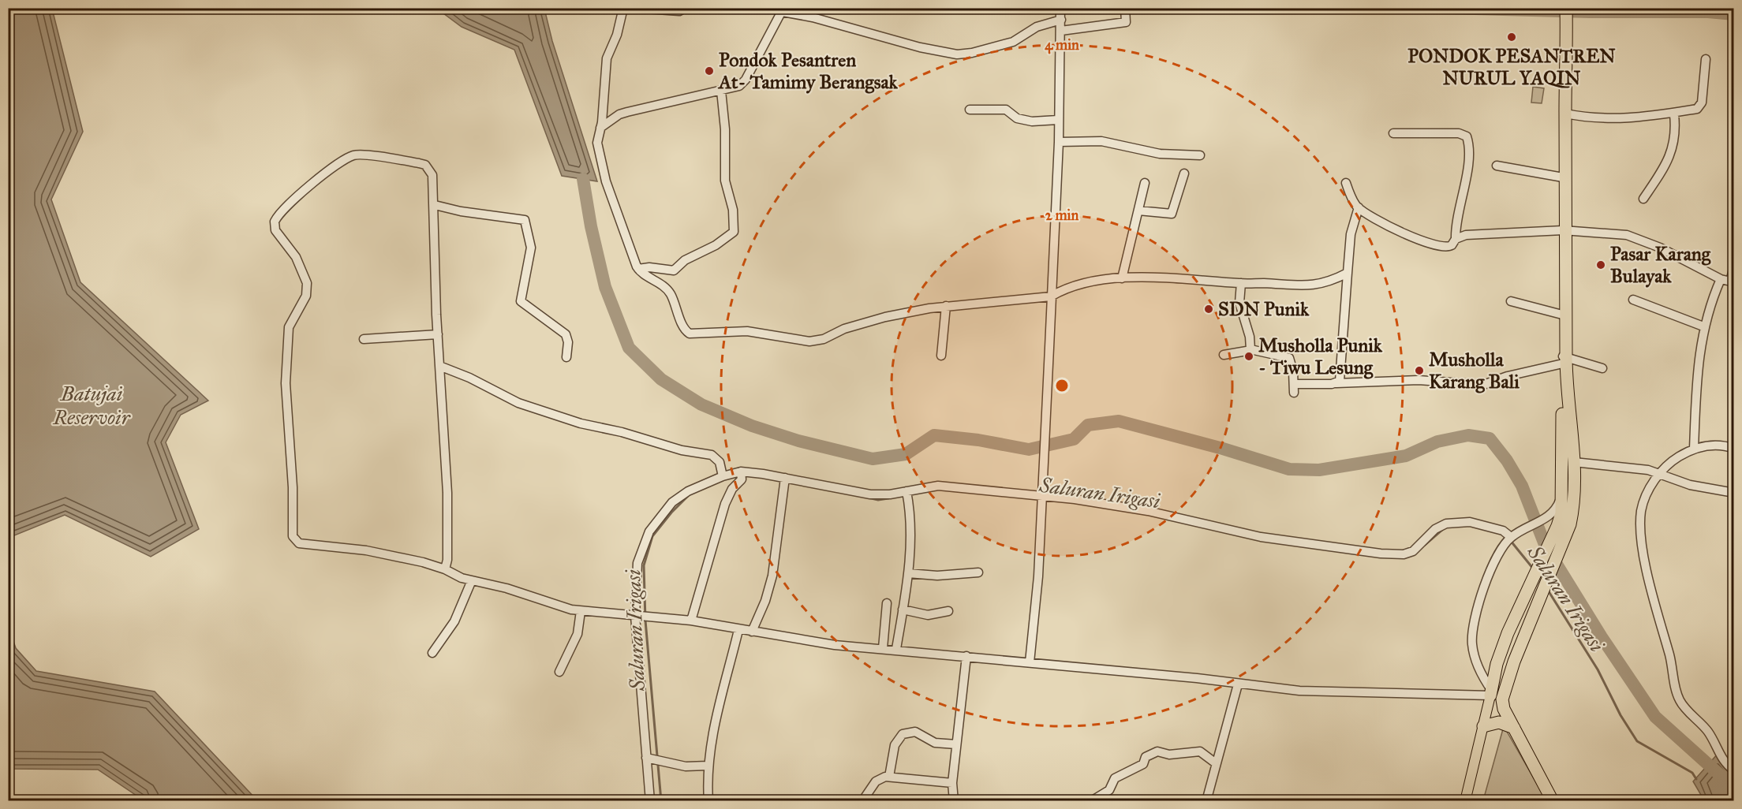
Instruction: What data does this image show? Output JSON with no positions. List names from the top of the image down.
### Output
{
  "water": ["Batujai Reservoir", "Saluran Irigasi"],
  "places": [
    "PONDOK PESANTREN NURUL YAQIN",
    "Pondok Pesantren At- Tamimy Berangsak",
    "Pasar Karang Bulayak",
    "SDN Punik",
    "Musholla Punik - Tiwu Lesung",
    "Musholla Karang Bali"
  ],
  "rings": ["4 min", "2 min"]
}
